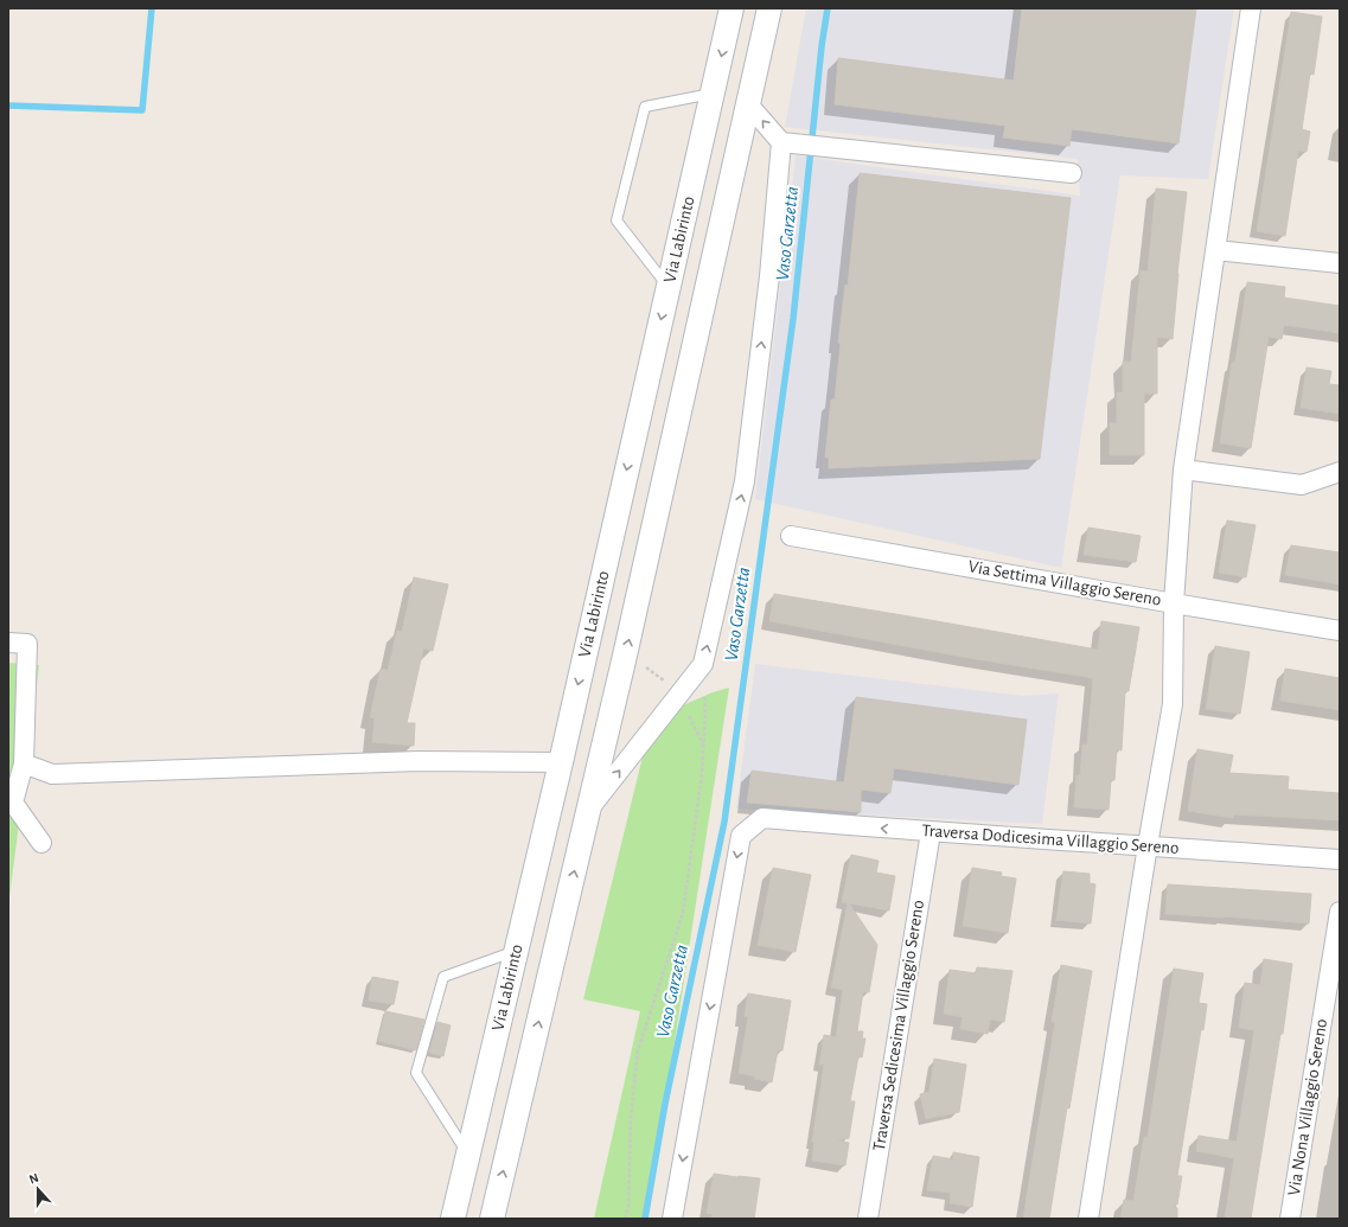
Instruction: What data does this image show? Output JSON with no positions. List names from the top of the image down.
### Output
{
  "streets": {
    "street": [
      "Via Labirinto",
      "Via Settima Villaggio Sereno",
      "Traversa Dodicesima Villaggio Sereno",
      "Traversa Sedicesima Villaggio Sereno",
      "Via Nona Villaggio Sereno"
    ]
  },
  "crossings": [
    ["Traversa Dodicesima Villaggio Sereno", "Traversa Sedicesima Villaggio Sereno"]
  ],
  "water": ["Vaso Garzetta"],
  "north": "top"
}
